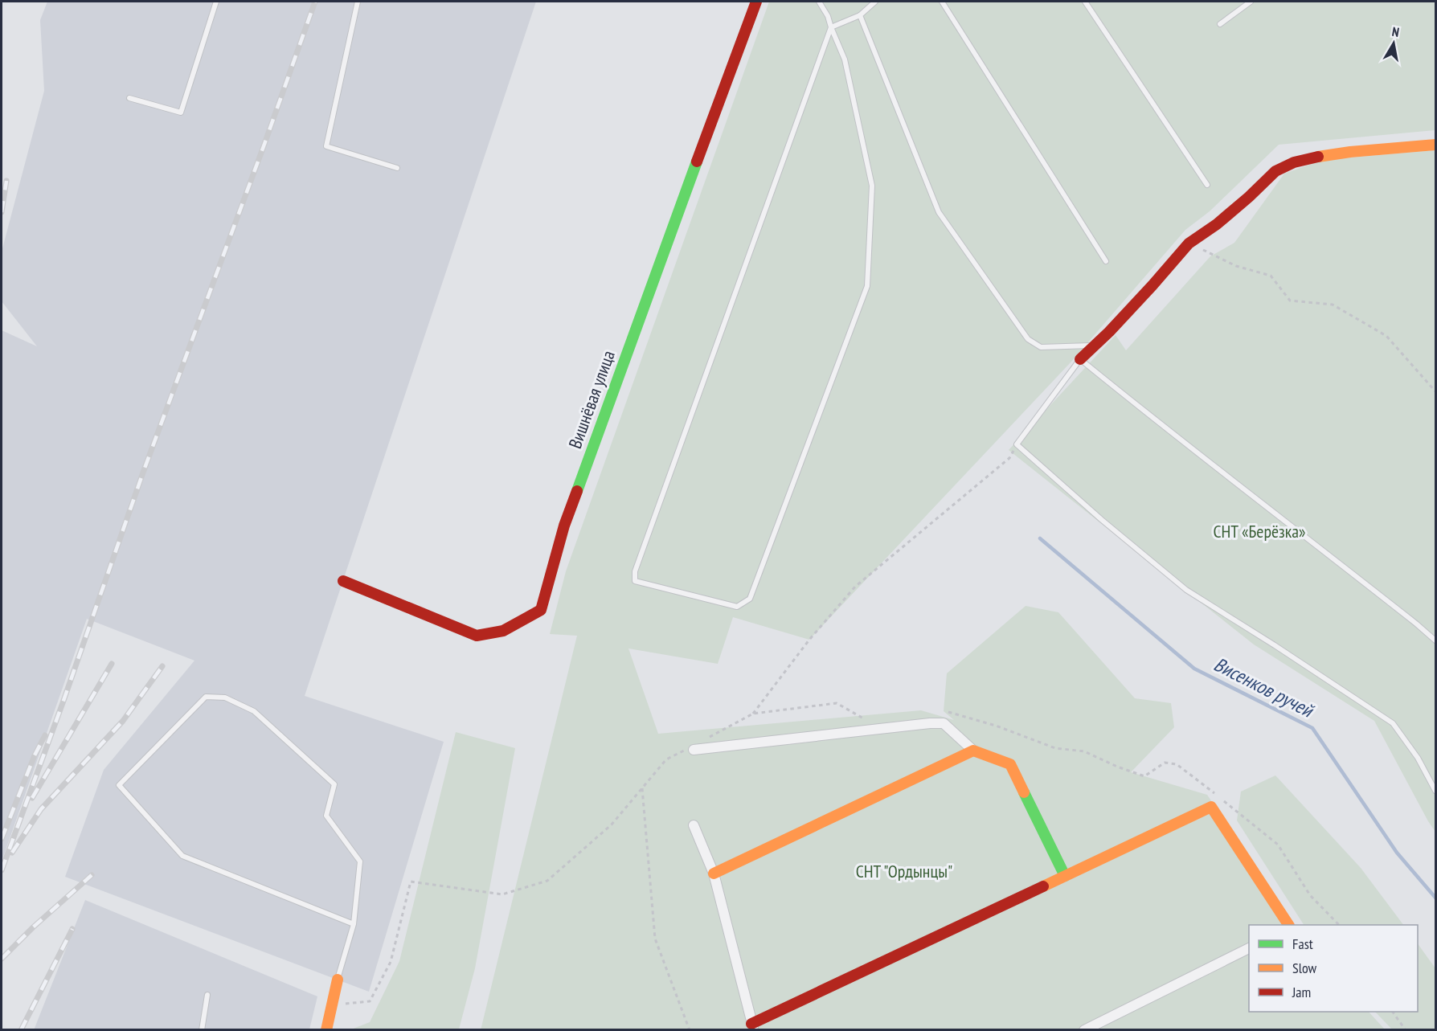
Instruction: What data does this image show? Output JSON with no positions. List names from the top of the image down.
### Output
{
  "streets": {
    "street": ["Вишнёвая улица"]
  },
  "water": ["Висенков ручей"],
  "parks": ["СНТ «Берёзка»", "СНТ \"Ордынцы\""],
  "legend": ["Fast", "Slow", "Jam"],
  "north": "top"
}
